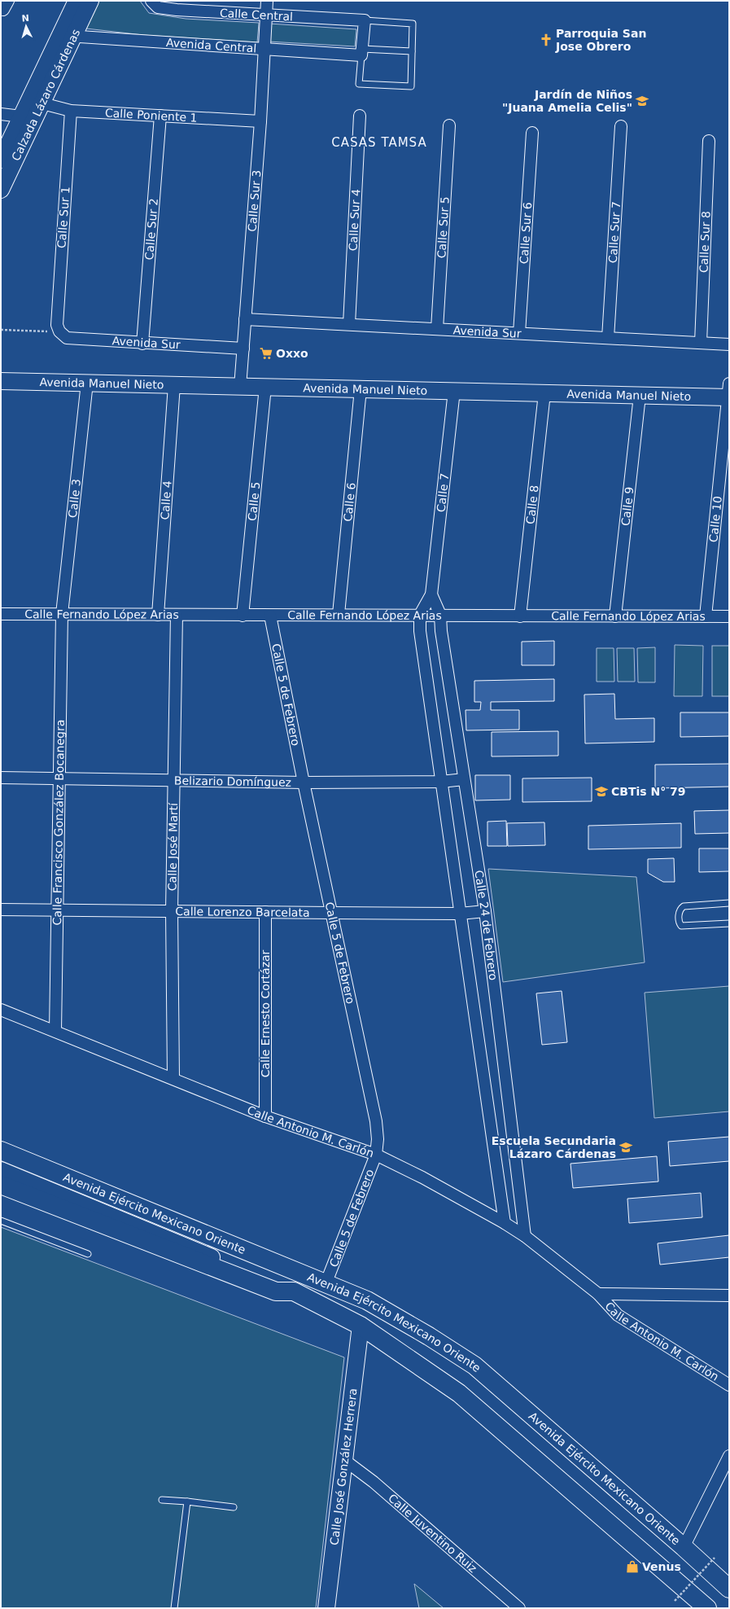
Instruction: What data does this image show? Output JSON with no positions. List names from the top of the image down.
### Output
{
  "streets": {
    "main road": ["Avenida Ejército Mexicano Oriente"],
    "street": [
      "Calle Central",
      "Avenida Central",
      "Calzada Lázaro Cárdenas",
      "Calle Poniente 1",
      "Calle Sur 3",
      "Calle Sur 1",
      "Calle Sur 4",
      "Calle Sur 5",
      "Calle Sur 2",
      "Calle Sur 7",
      "Calle Sur 6",
      "Calle Sur 8",
      "Avenida Sur",
      "Avenida Manuel Nieto",
      "Calle 7",
      "Calle 3",
      "Calle 4",
      "Calle 5",
      "Calle 6",
      "Calle 8",
      "Calle 9",
      "Calle 10",
      "Calle Fernando López Arias",
      "Calle 5 de Febrero",
      "Belizario Domínguez",
      "Calle Francisco González Bocanegra",
      "Calle José Martí",
      "Calle Lorenzo Barcelata",
      "Calle 24 de Febrero",
      "Calle Ernesto Cortázar",
      "Calle Antonio M. Carlón",
      "Calle José González Herrera",
      "Calle Juventino Ruiz"
    ]
  },
  "crossings": [
    ["Calle Central", "Calle Sur 3"],
    ["Avenida Central", "Calzada Lázaro Cárdenas"],
    ["Avenida Central", "Calle Sur 3"],
    ["Calzada Lázaro Cárdenas", "Calle Poniente 1"],
    ["Calle Poniente 1", "Calle Sur 3"],
    ["Calle Poniente 1", "Calle Sur 1"],
    ["Calle Poniente 1", "Calle Sur 2"],
    ["Calle Sur 3", "Avenida Sur"],
    ["Calle Sur 3", "Avenida Manuel Nieto"],
    ["Calle Sur 1", "Avenida Sur"],
    ["Calle Sur 4", "Avenida Sur"],
    ["Calle Sur 5", "Avenida Sur"],
    ["Calle Sur 2", "Avenida Sur"],
    ["Calle Sur 7", "Avenida Sur"],
    ["Calle Sur 6", "Avenida Sur"],
    ["Calle Sur 8", "Avenida Sur"],
    ["Avenida Manuel Nieto", "Calle 7"],
    ["Avenida Manuel Nieto", "Calle 3"],
    ["Avenida Manuel Nieto", "Calle 4"],
    ["Avenida Manuel Nieto", "Calle 5"],
    ["Avenida Manuel Nieto", "Calle 6"],
    ["Avenida Manuel Nieto", "Calle 8"],
    ["Avenida Manuel Nieto", "Calle 9"],
    ["Avenida Manuel Nieto", "Calle 10"],
    ["Calle 7", "Calle Fernando López Arias"],
    ["Calle 3", "Calle Fernando López Arias"],
    ["Calle 3", "Calle Francisco González Bocanegra"],
    ["Calle 4", "Calle Fernando López Arias"],
    ["Calle 5", "Calle Fernando López Arias"],
    ["Calle 6", "Calle Fernando López Arias"],
    ["Calle 8", "Calle Fernando López Arias"],
    ["Calle 9", "Calle Fernando López Arias"],
    ["Calle 10", "Calle Fernando López Arias"],
    ["Calle Fernando López Arias", "Calle 5 de Febrero"],
    ["Calle Fernando López Arias", "Calle Francisco González Bocanegra"],
    ["Calle Fernando López Arias", "Calle José Martí"],
    ["Calle Fernando López Arias", "Calle 24 de Febrero"],
    ["Calle 5 de Febrero", "Belizario Domínguez"],
    ["Calle 5 de Febrero", "Calle Lorenzo Barcelata"],
    ["Calle 5 de Febrero", "Calle Antonio M. Carlón"],
    ["Calle 5 de Febrero", "Avenida Ejército Mexicano Oriente"],
    ["Belizario Domínguez", "Calle Francisco González Bocanegra"],
    ["Belizario Domínguez", "Calle José Martí"],
    ["Belizario Domínguez", "Calle 24 de Febrero"],
    ["Calle Francisco González Bocanegra", "Calle Lorenzo Barcelata"],
    ["Calle Francisco González Bocanegra", "Calle Antonio M. Carlón"],
    ["Calle José Martí", "Calle Lorenzo Barcelata"],
    ["Calle José Martí", "Calle Antonio M. Carlón"],
    ["Calle Lorenzo Barcelata", "Calle 24 de Febrero"],
    ["Calle Lorenzo Barcelata", "Calle Ernesto Cortázar"],
    ["Calle 24 de Febrero", "Calle Antonio M. Carlón"],
    ["Calle Ernesto Cortázar", "Calle Antonio M. Carlón"],
    ["Avenida Ejército Mexicano Oriente", "Calle José González Herrera"],
    ["Calle José González Herrera", "Calle Juventino Ruiz"]
  ],
  "districts": ["CASAS TAMSA"],
  "places": {
    "church": ["Parroquia San Jose Obrero"],
    "school or university": ["Jardín de Niños \"Juana Amelia Celis\"", "CBTis N° 79", "Escuela Secundaria Lázaro Cárdenas"],
    "supermarket": ["Oxxo"],
    "shop": ["Venus"]
  },
  "north": "top"
}
